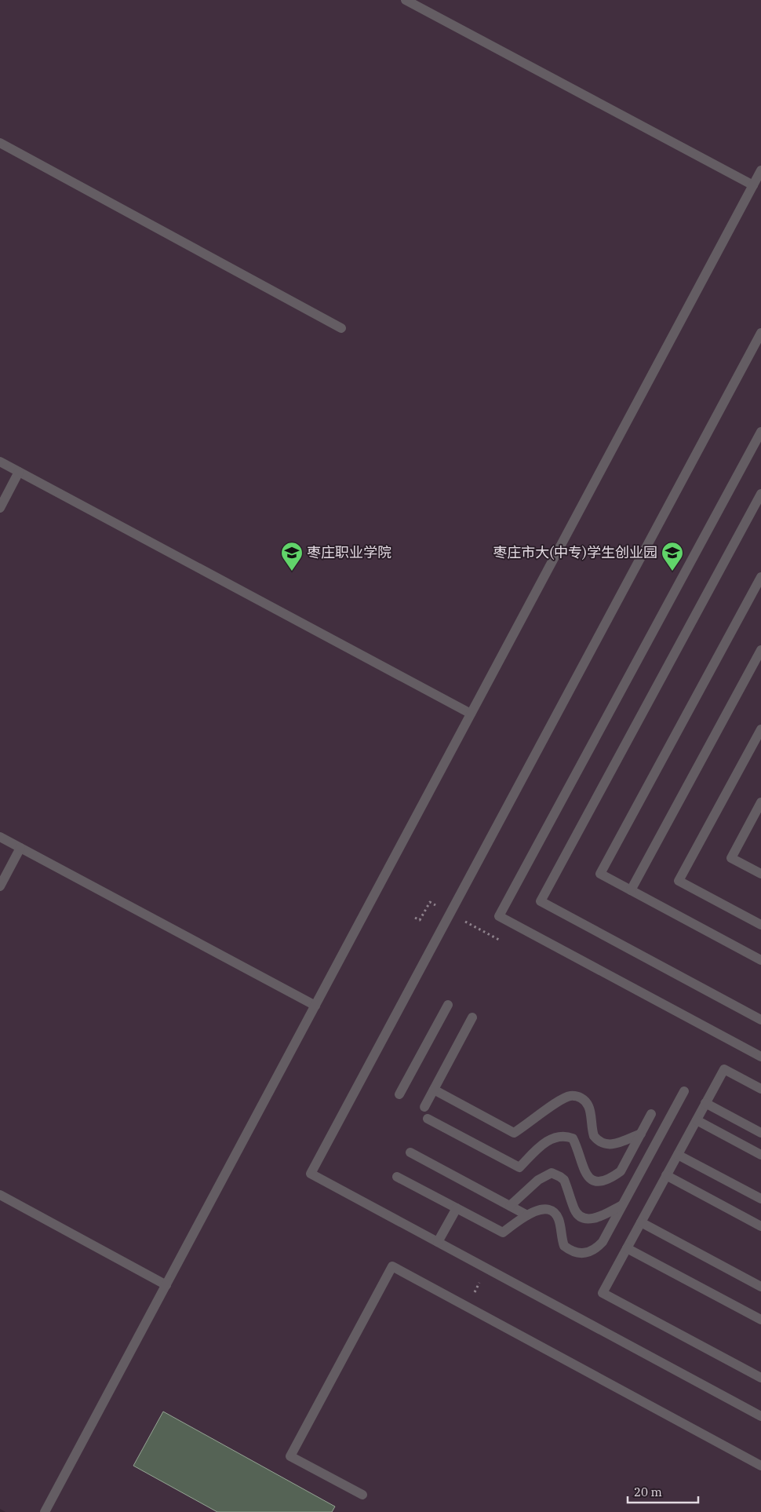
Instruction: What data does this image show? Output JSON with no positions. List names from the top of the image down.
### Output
{
  "places": {
    "school or university": ["枣庄职业学院", "枣庄市大(中专)学生创业园"]
  },
  "scale_bar": "20 m"
}
